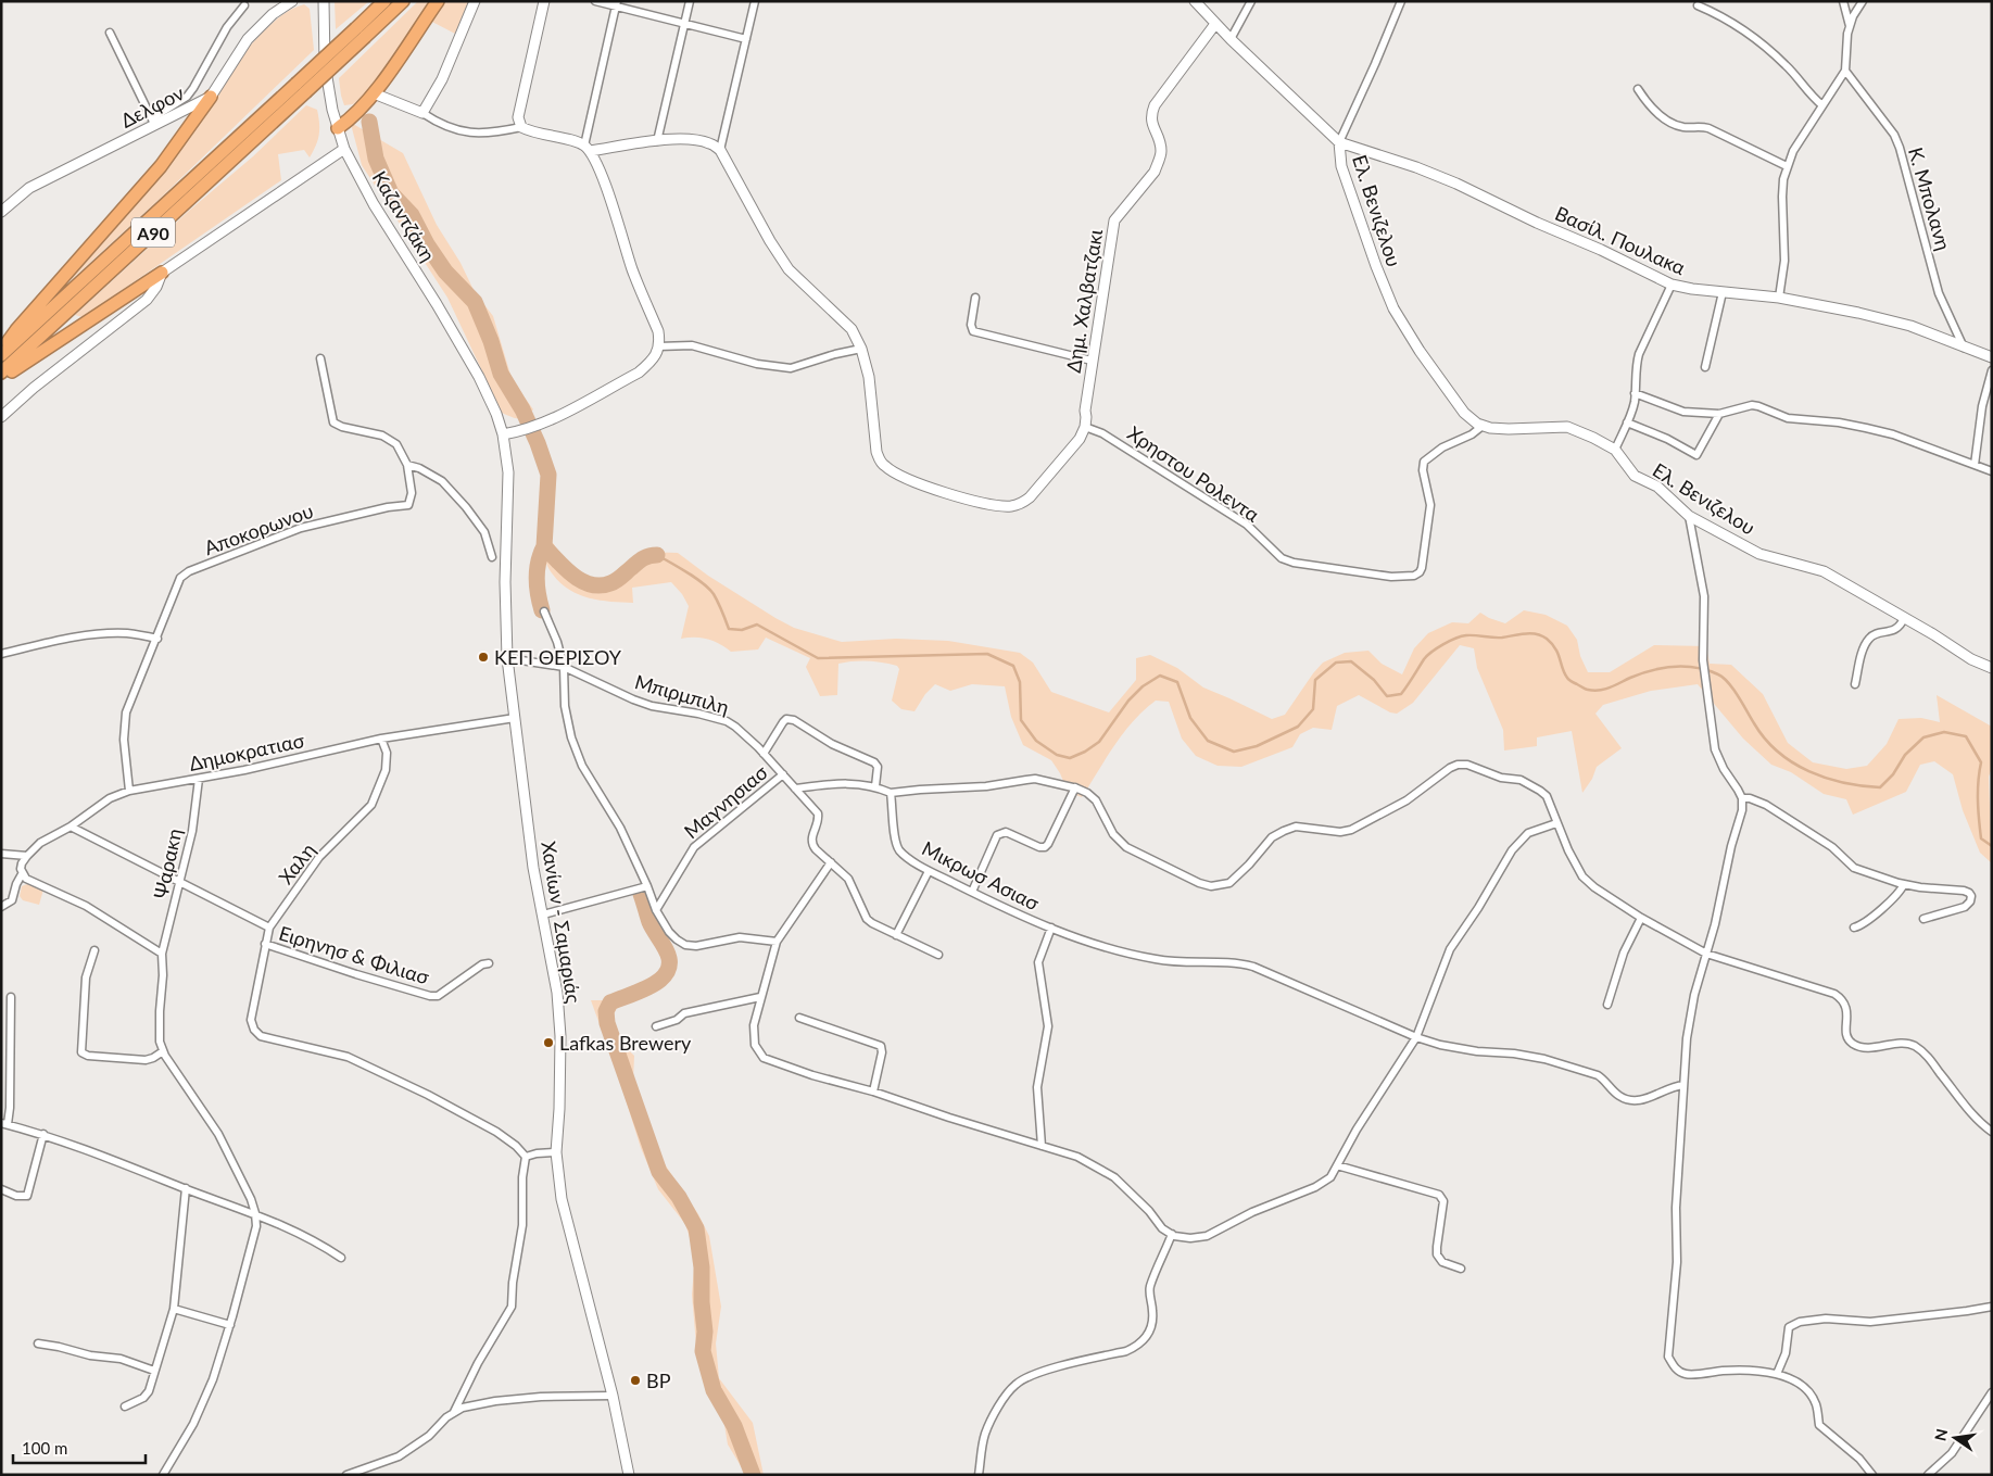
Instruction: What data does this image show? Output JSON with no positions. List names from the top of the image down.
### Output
{
  "streets": {
    "highway": ["Α90"],
    "main road": [
      "Δελφον",
      "Ελ. Βενιζελου",
      "Καζαντζάκη",
      "Βασίλ. Πουλακα",
      "Δημ. Χαλβατζακι",
      "Χανίων - Σαμαριάς"
    ],
    "street": [
      "Κ. Μπολανη",
      "Χρηστου Ρολεντα",
      "Αποκορωνου",
      "Μπιρμπιλη",
      "Δημοκρατιασ",
      "Μαγνησιασ",
      "Ψαρακη",
      "Χαλη",
      "Μικρωσ Ασιασ",
      "Ειρηνησ & Φιλιασ"
    ]
  },
  "crossings": [
    ["Κ. Μπολανη", "Βασίλ. Πουλακα"],
    ["Ελ. Βενιζελου", "Βασίλ. Πουλακα"],
    ["Ελ. Βενιζελου", "Χρηστου Ρολεντα"],
    ["Καζαντζάκη", "Χανίων - Σαμαριάς"],
    ["Δημ. Χαλβατζακι", "Χρηστου Ρολεντα"],
    ["Αποκορωνου", "Δημοκρατιασ"],
    ["Μπιρμπιλη", "Μαγνησιασ"],
    ["Μπιρμπιλη", "Χανίων - Σαμαριάς"],
    ["Δημοκρατιασ", "Ψαρακη"],
    ["Δημοκρατιασ", "Χαλη"],
    ["Δημοκρατιασ", "Χανίων - Σαμαριάς"],
    ["Δημοκρατιασ", "Ειρηνησ & Φιλιασ"],
    ["Ψαρακη", "Ειρηνησ & Φιλιασ"],
    ["Χαλη", "Ειρηνησ & Φιλιασ"]
  ],
  "places": ["ΚΕΠ ΘΕΡΙΣΟΥ", "Lafkas Brewery", "BP"],
  "scale_bar": "100 m",
  "north": "left"
}
